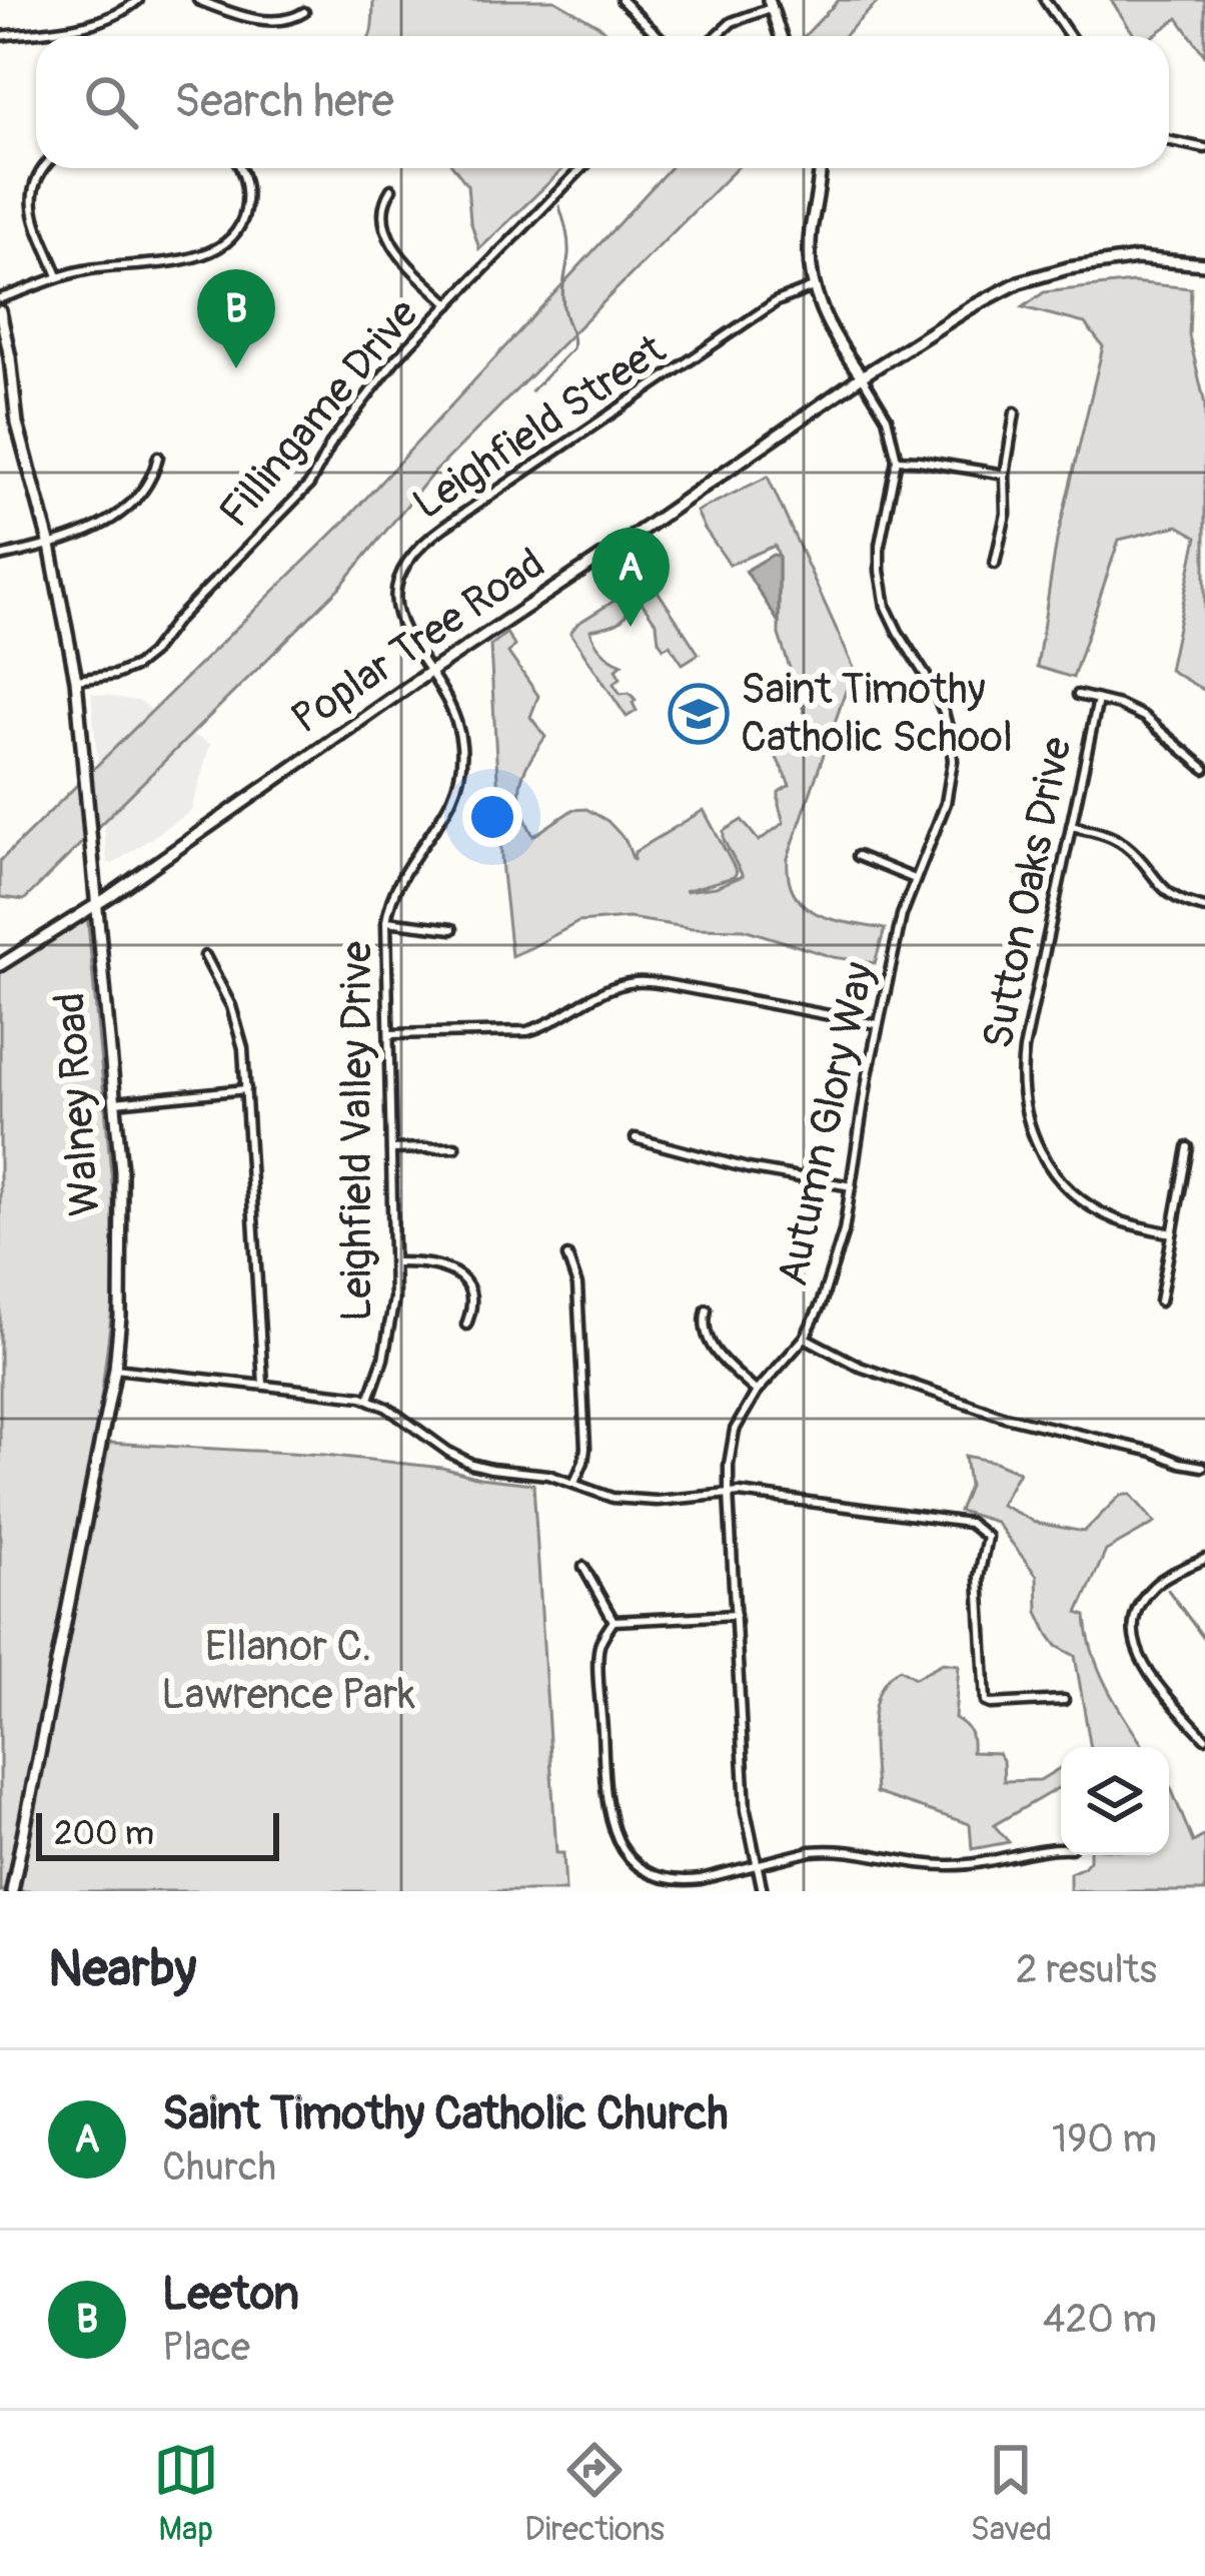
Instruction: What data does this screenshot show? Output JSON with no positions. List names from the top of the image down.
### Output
{
  "streets": {
    "main road": ["Poplar Tree Road", "Walney Road"],
    "street": [
      "Fillingame Drive",
      "Leighfield Street",
      "Sutton Oaks Drive",
      "Autumn Glory Way",
      "Leighfield Valley Drive"
    ]
  },
  "crossings": [
    ["Fillingame Drive", "Walney Road"],
    ["Leighfield Street", "Poplar Tree Road"],
    ["Leighfield Street", "Leighfield Valley Drive"],
    ["Poplar Tree Road", "Walney Road"],
    ["Poplar Tree Road", "Autumn Glory Way"],
    ["Poplar Tree Road", "Leighfield Valley Drive"]
  ],
  "parks": ["Ellanor C. Lawrence Park"],
  "places": {
    "school or university": ["Saint Timothy Catholic School"]
  },
  "scale_bar": "200 m",
  "page": {
    "search": "Search here",
    "pins": ["B", "A"],
    "scale": "200 m",
    "heading": ["Nearby", "2 results"],
    "list": [
      {
        "mark": "A",
        "name": "Saint Timothy Catholic Church",
        "note": "Church",
        "value": "190 m"
      },
      {
        "mark": "B",
        "name": "Leeton",
        "note": "Place",
        "value": "420 m"
      }
    ],
    "nav": ["Map", "Directions", "Saved"]
  }
}
